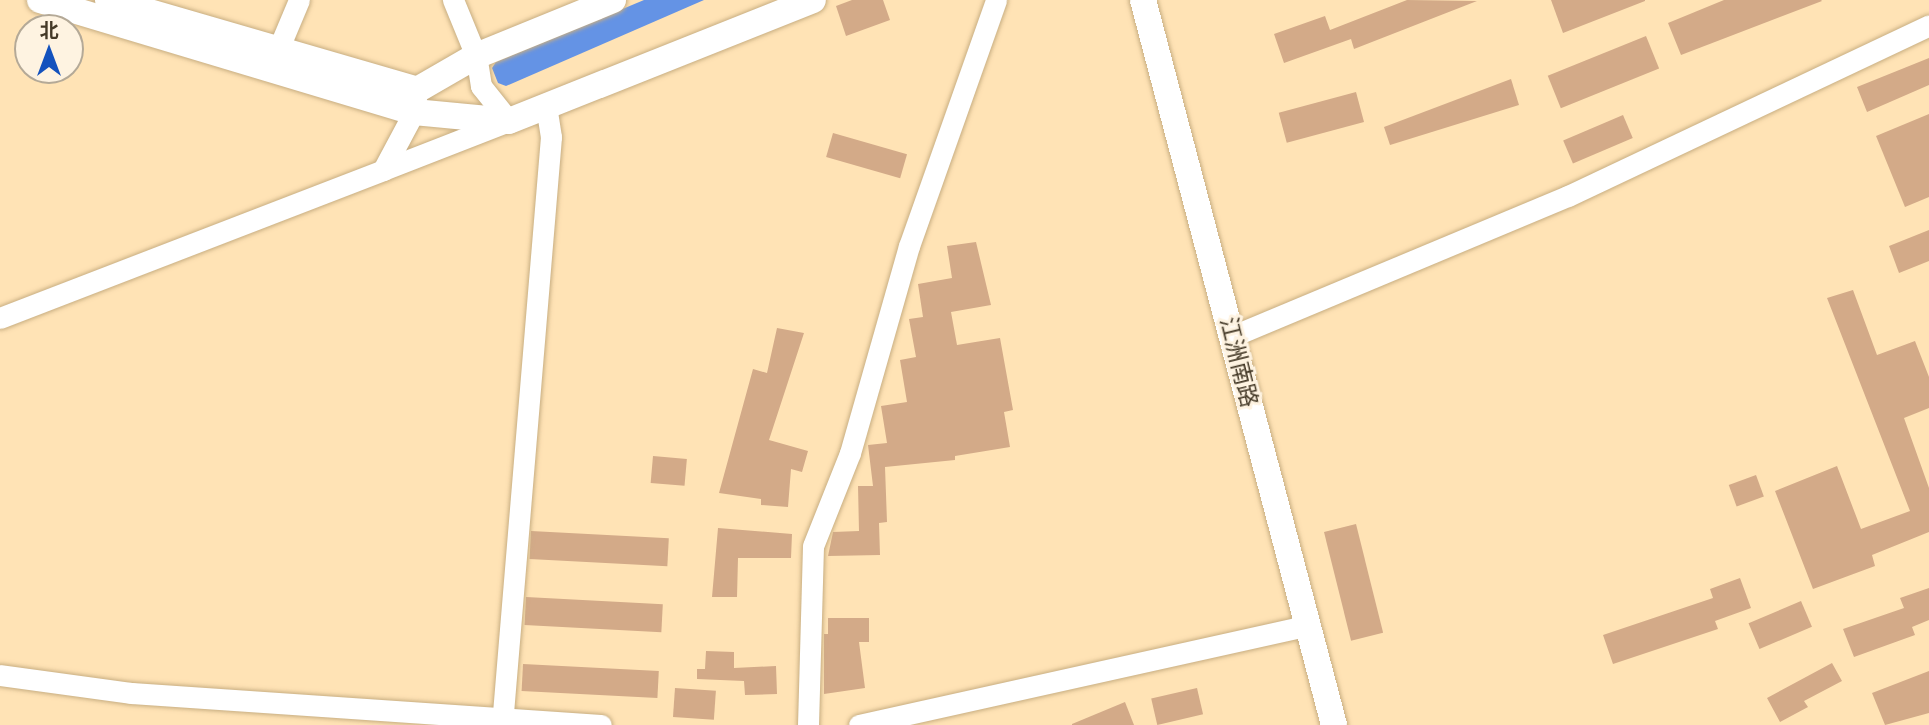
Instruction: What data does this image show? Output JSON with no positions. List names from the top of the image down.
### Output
{
  "streets": {
    "main road": ["江洲南路"]
  },
  "north": "top"
}
